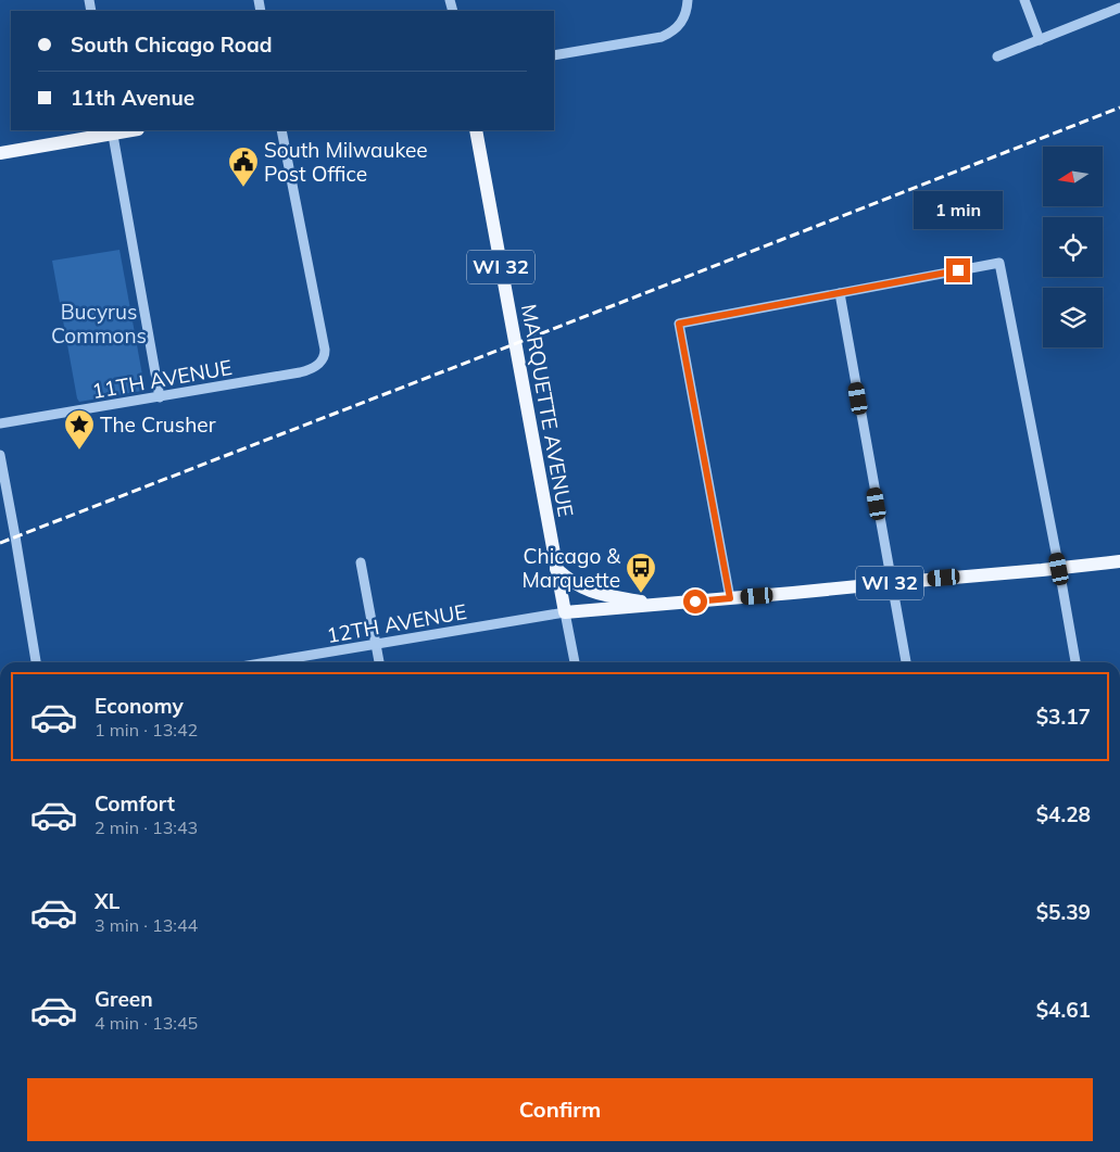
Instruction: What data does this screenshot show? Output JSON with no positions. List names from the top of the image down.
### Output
{
  "streets": {
    "main road": ["WI 32", "MARQUETTE AVENUE"],
    "street": ["11TH AVENUE", "12TH AVENUE"]
  },
  "crossings": [
    ["WI 32", "MARQUETTE AVENUE"],
    ["WI 32", "12TH AVENUE"],
    ["MARQUETTE AVENUE", "12TH AVENUE"]
  ],
  "parks": ["Bucyrus Commons"],
  "places": {
    "public building": ["South Milwaukee Post Office"],
    "place": ["The Crusher"],
    "bus stop": ["Chicago & Marquette"]
  },
  "north": "left",
  "page": {
    "banner": ["South Chicago Road", "11th Avenue"],
    "bubble": "1 min",
    "list": [
      {
        "name": "Economy",
        "note": "1 min · 13:42",
        "value": "$3.17"
      },
      {
        "name": "Comfort",
        "note": "2 min · 13:43",
        "value": "$4.28"
      },
      {
        "name": "XL",
        "note": "3 min · 13:44",
        "value": "$5.39"
      },
      {
        "name": "Green",
        "note": "4 min · 13:45",
        "value": "$4.61"
      }
    ],
    "buttons": "Confirm"
  }
}
